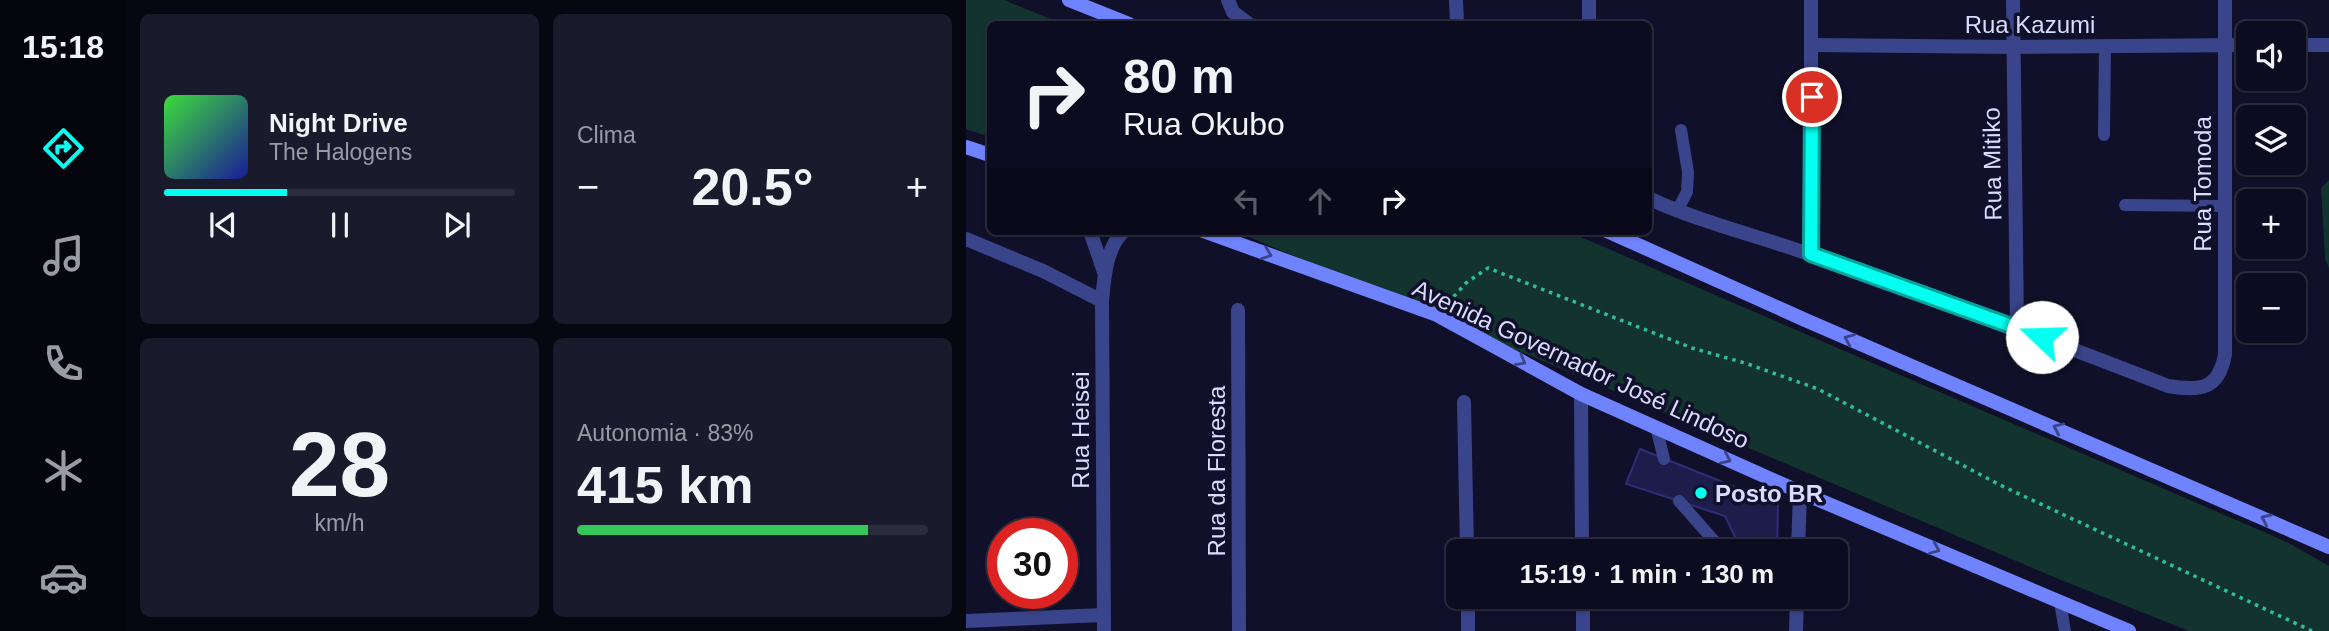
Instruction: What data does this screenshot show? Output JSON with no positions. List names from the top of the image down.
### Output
{
  "streets": {
    "main road": ["Avenida Governador José Lindoso"],
    "street": [
      "Rua Kazumi",
      "Rua Mitiko",
      "Rua Tomoda",
      "Rua Heisei",
      "Rua da Floresta"
    ]
  },
  "crossings": [
    ["Rua Kazumi", "Rua Mitiko"],
    ["Rua Kazumi", "Rua Tomoda"],
    ["Rua Mitiko", "Rua Tomoda"]
  ],
  "one_way": ["Avenida Governador José Lindoso"],
  "places": ["Posto BR"],
  "page": {
    "tabs": "15:18",
    "tile": [
      "Clima",
      ["28", "km/h"],
      ["Autonomia · 83%", "415 km"]
    ],
    "map_buttons": ["+", "−"],
    "turn": ["80 m", "Rua Okubo"],
    "song": ["Night Drive", "The Halogens"],
    "heat": ["−", "20.5°", "+"],
    "limit": "30",
    "trip": "15:19 · 1 min · 130 m"
  }
}
